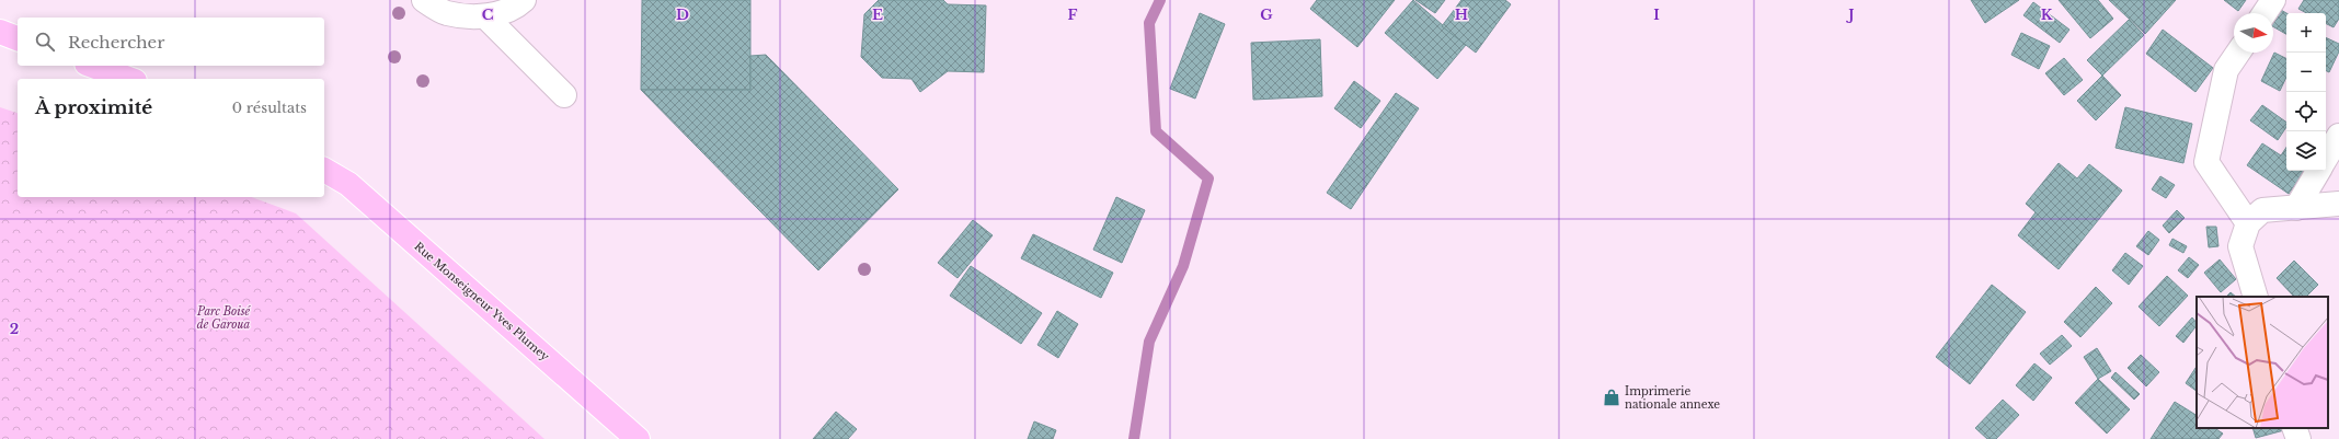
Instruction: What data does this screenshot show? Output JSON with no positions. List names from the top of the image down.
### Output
{
  "streets": {
    "main road": ["Rue Monseigneur Yves Plumey"]
  },
  "parks": ["Parc Boisé de Garoua"],
  "places": {
    "shop": ["Imprimerie nationale annexe"]
  },
  "north": "right",
  "page": {
    "map_buttons": ["+", "−"],
    "search": "Rechercher",
    "heading": ["À proximité", "0 résultats"]
  },
  "grid": {
    "columns": [
      "C",
      "D",
      "E",
      "F",
      "G",
      "H",
      "I",
      "J",
      "K"
    ],
    "rows": ["2"]
  }
}
